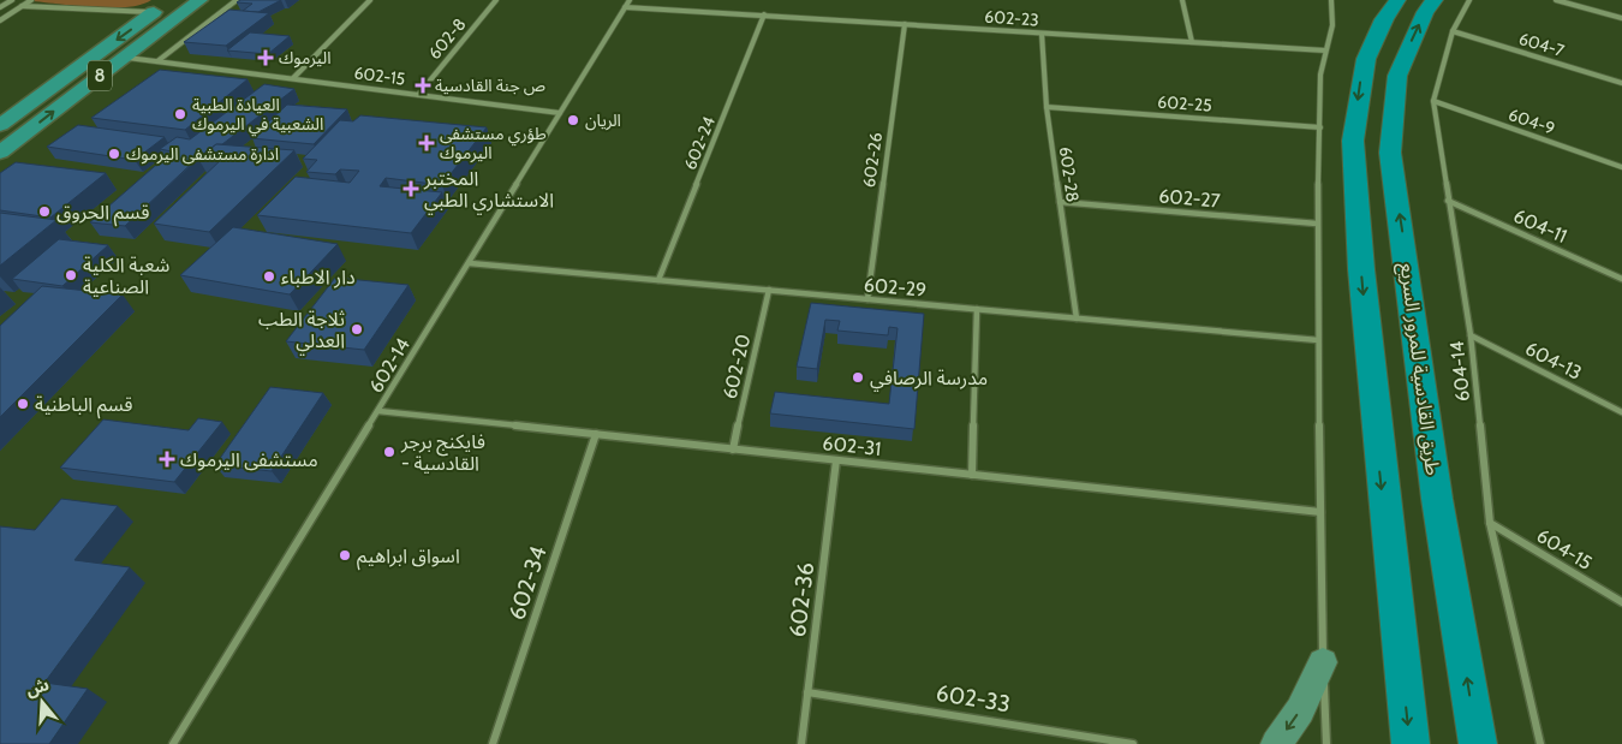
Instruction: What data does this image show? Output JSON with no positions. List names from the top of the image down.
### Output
{
  "streets": {
    "highway": ["طريق القادسية للمرور السريع"],
    "main road": ["8"],
    "street": [
      "602-23",
      "602-8",
      "604-7",
      "602-15",
      "602-25",
      "604-9",
      "602-24",
      "602-26",
      "602-28",
      "602-27",
      "604-11",
      "602-29",
      "604-13",
      "602-14",
      "602-20",
      "604-14",
      "602-31",
      "604-15",
      "602-34",
      "602-36",
      "602-33"
    ]
  },
  "crossings": [
    ["602-23", "602-24"],
    ["602-23", "602-26"],
    ["602-23", "602-28"],
    ["602-23", "602-14"],
    ["602-8", "602-15"],
    ["604-7", "604-14"],
    ["8", "602-15"],
    ["602-15", "602-14"],
    ["602-25", "602-28"],
    ["604-9", "604-14"],
    ["602-24", "602-29"],
    ["602-26", "602-29"],
    ["602-28", "602-27"],
    ["602-28", "602-29"],
    ["604-11", "604-14"],
    ["602-29", "602-14"],
    ["602-29", "602-20"],
    ["604-13", "604-14"],
    ["602-14", "602-31"],
    ["602-20", "602-31"],
    ["604-14", "604-15"],
    ["602-31", "602-34"],
    ["602-31", "602-36"],
    ["602-36", "602-33"]
  ],
  "places": {
    "health": [
      "اليرموك",
      "ص جنة القادسية",
      "طؤري مستشفى اليرموك",
      "المختبر الاستشاري الطبي",
      "مستشفى اليرموك"
    ],
    "other": [
      "العيادة الطبية الشعبية في اليرموك",
      "الريان",
      "ادارة مستشفى اليرموك",
      "قسم الحروق",
      "شعبة الكلية الصناعية",
      "دار الاطباء",
      "ثلاجة الطب العدلي",
      "مدرسة الرصافي",
      "قسم الباطنية",
      "فايكنج برجر - القادسية",
      "اسواق ابراهيم"
    ]
  },
  "north": "top"
}
